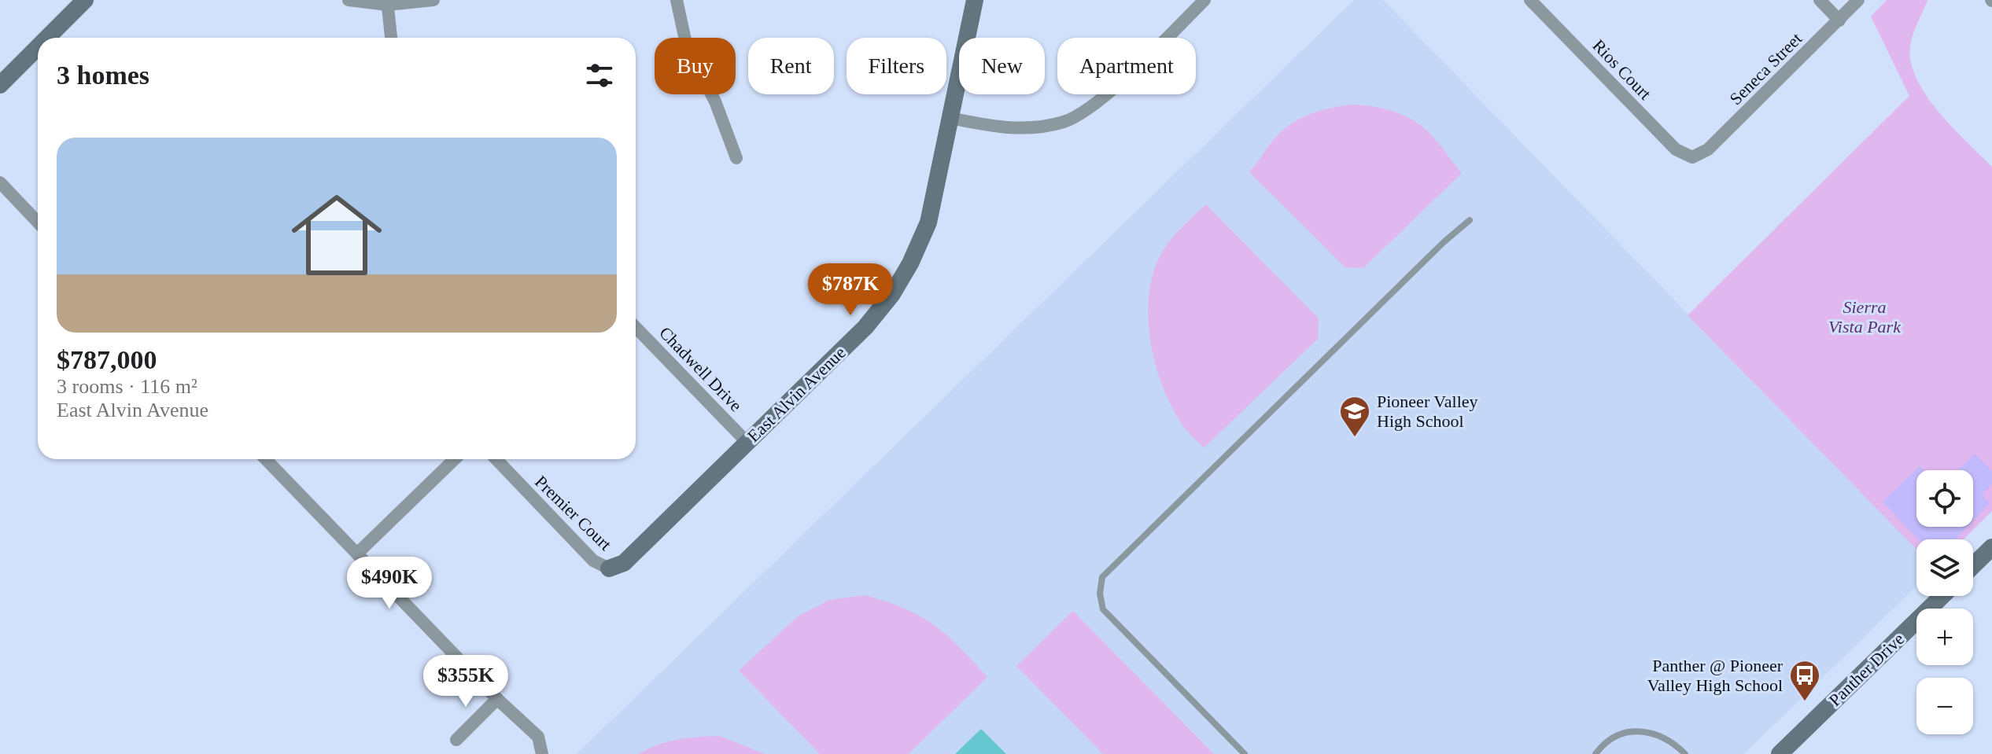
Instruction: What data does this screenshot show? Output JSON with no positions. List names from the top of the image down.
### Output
{
  "streets": {
    "street": [
      "Seneca Street",
      "Rios Court",
      "Chadwell Drive",
      "East Alvin Avenue",
      "Premier Court",
      "Panther Drive"
    ]
  },
  "crossings": [
    ["Seneca Street", "Rios Court"],
    ["Chadwell Drive", "East Alvin Avenue"],
    ["East Alvin Avenue", "Premier Court"]
  ],
  "parks": ["Sierra Vista Park"],
  "places": {
    "school or university": ["Pioneer Valley High School"],
    "bus stop": ["Panther @ Pioneer Valley High School"]
  },
  "page": {
    "chip": [
      "Buy",
      "Rent",
      "Filters",
      "New",
      "Apartment"
    ],
    "heading": "3 homes",
    "list": [
      {
        "name": "$787,000",
        "note": "3 rooms · 116 m² · East Alvin Avenue"
      }
    ],
    "price": ["$787K", "$490K", "$355K"],
    "map_buttons": ["+", "−"]
  }
}
